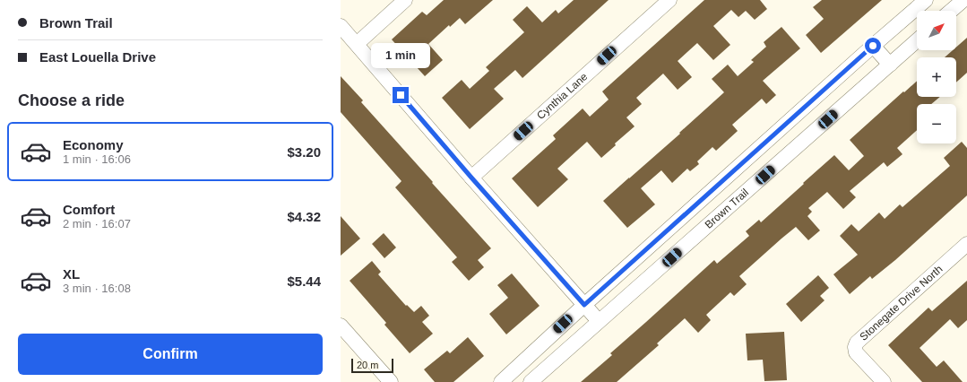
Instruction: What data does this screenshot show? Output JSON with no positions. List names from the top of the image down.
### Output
{
  "streets": {
    "street": ["Cynthia Lane", "Brown Trail", "Stonegate Drive North"]
  },
  "scale_bar": "20 m",
  "north": "top right",
  "page": {
    "banner": ["Brown Trail", "East Louella Drive"],
    "map_buttons": ["+", "−"],
    "bubble": "1 min",
    "heading": "Choose a ride",
    "list": [
      {
        "name": "Economy",
        "note": "1 min · 16:06",
        "value": "$3.20"
      },
      {
        "name": "Comfort",
        "note": "2 min · 16:07",
        "value": "$4.32"
      },
      {
        "name": "XL",
        "note": "3 min · 16:08",
        "value": "$5.44"
      }
    ],
    "buttons": "Confirm",
    "scale": "20 m"
  }
}
